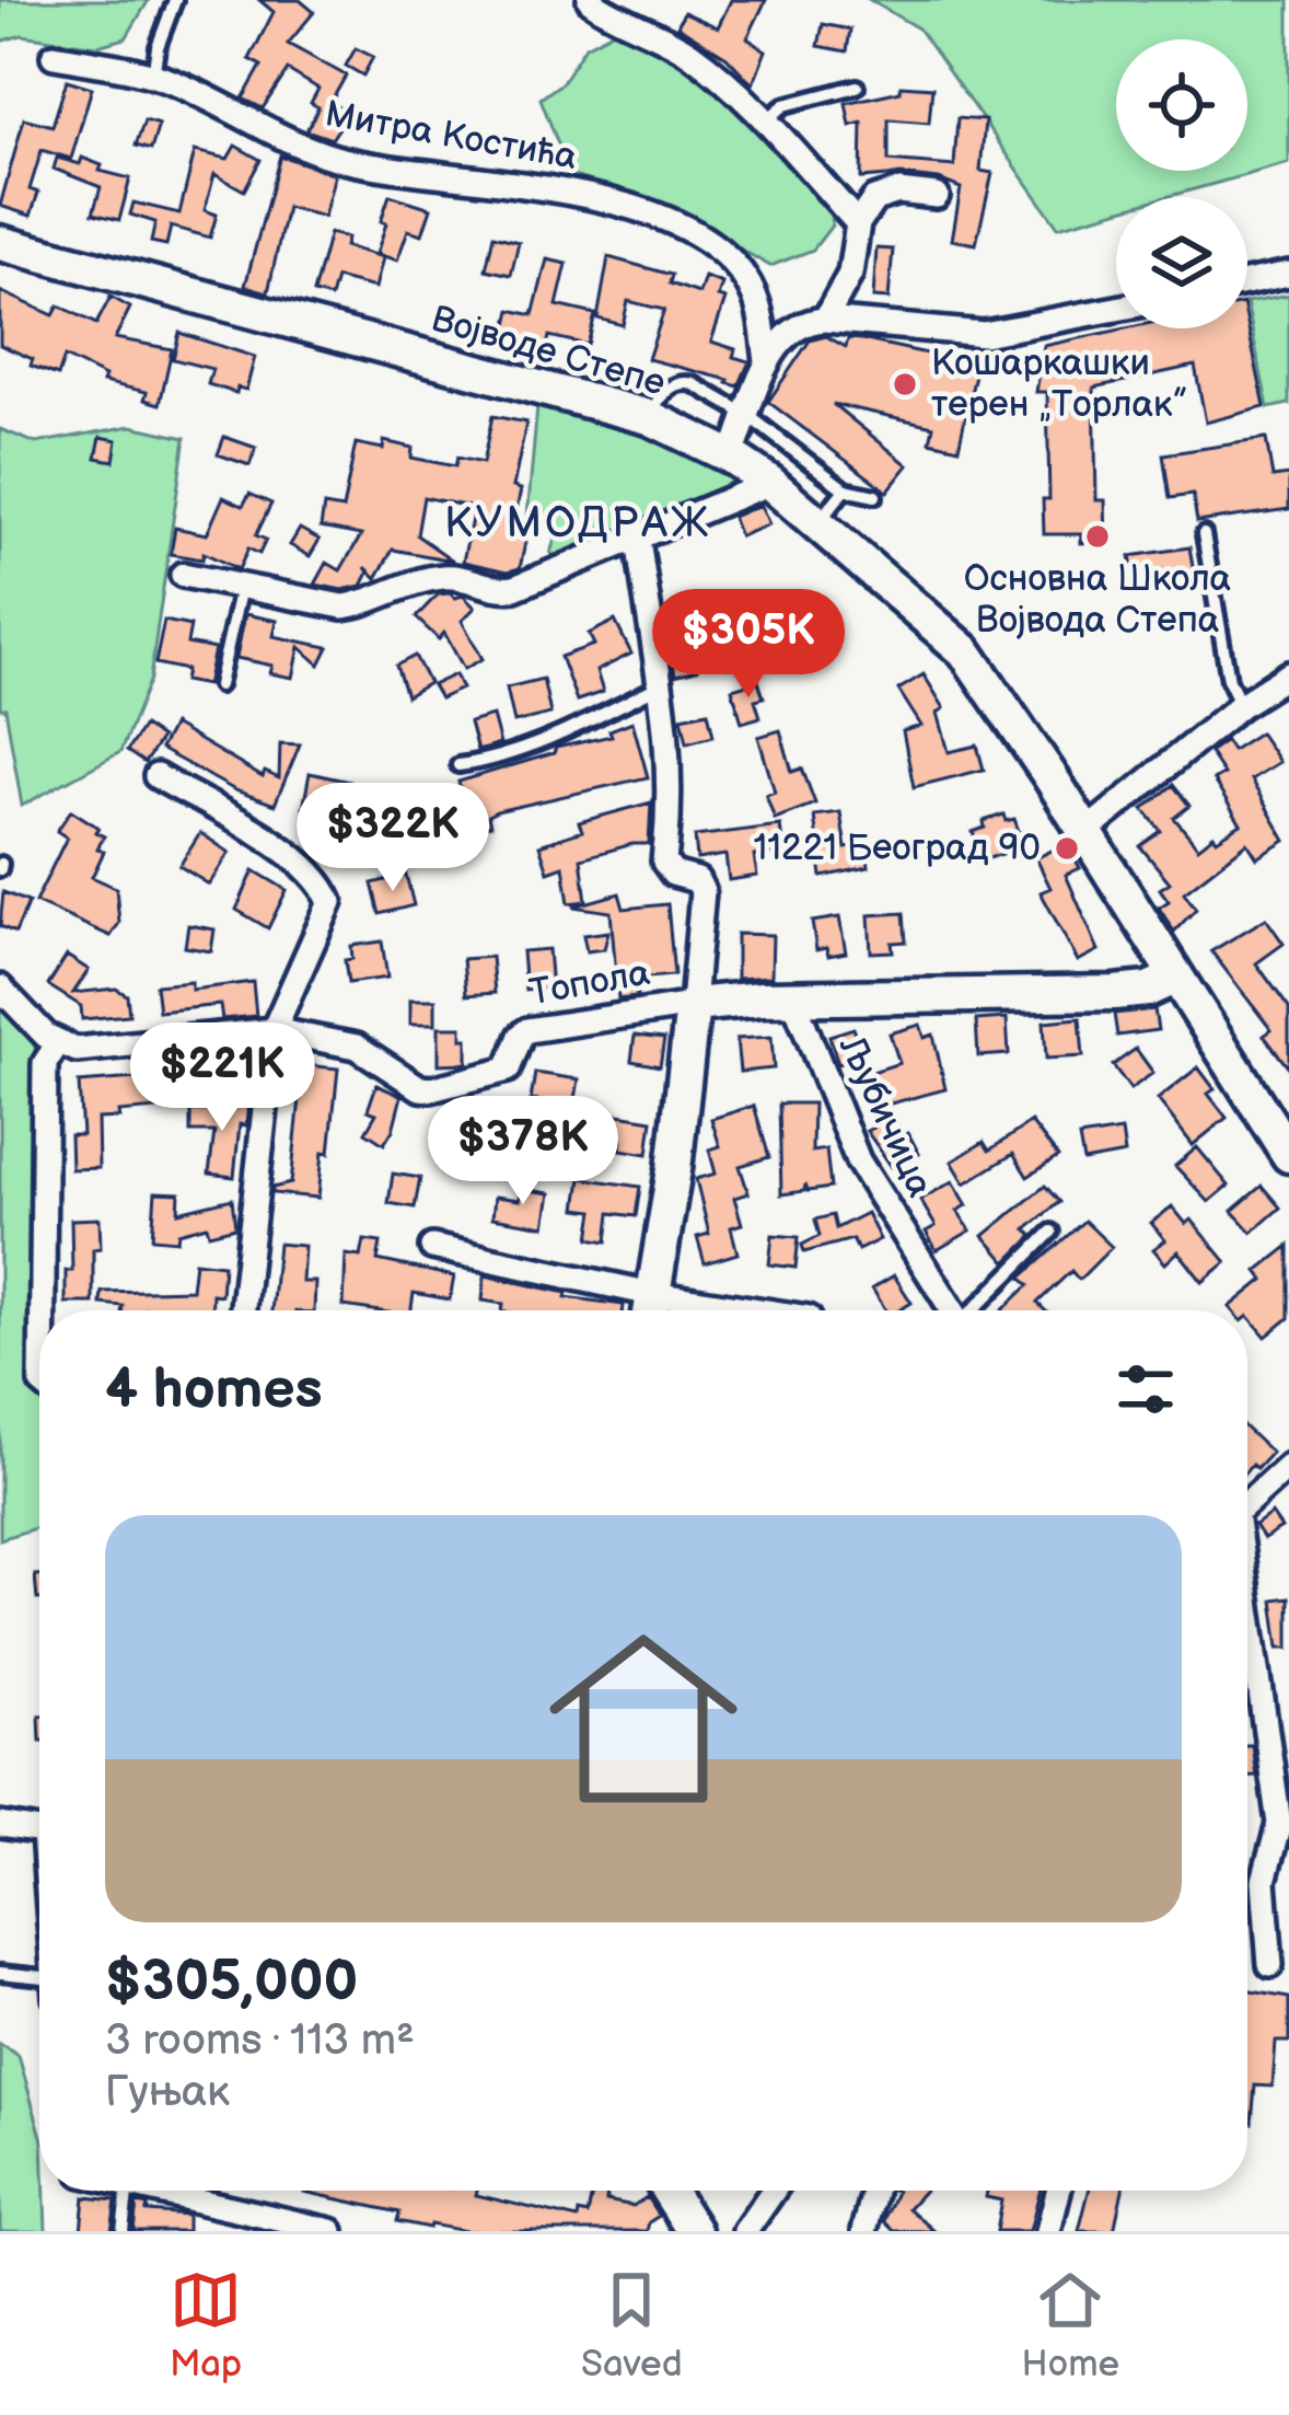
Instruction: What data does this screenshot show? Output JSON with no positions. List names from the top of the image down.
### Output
{
  "streets": {
    "street": [
      "Митра Костића",
      "Војводе Степе",
      "Топола",
      "Љубичица"
    ]
  },
  "crossings": [
    ["Војводе Степе", "Топола"],
    ["Топола", "Љубичица"]
  ],
  "districts": ["КУМОДРАЖ"],
  "places": ["Кошаркашки терен „Торлак”", "Основна Школа Војвода Степа", "11221 Београд 90"],
  "page": {
    "price": [
      "$305K",
      "$322K",
      "$221K",
      "$378K"
    ],
    "heading": "4 homes",
    "list": [
      {
        "name": "$305,000",
        "note": "3 rooms · 113 m² · Гуњак"
      }
    ],
    "tabs": ["Map", "Saved", "Home"]
  }
}
